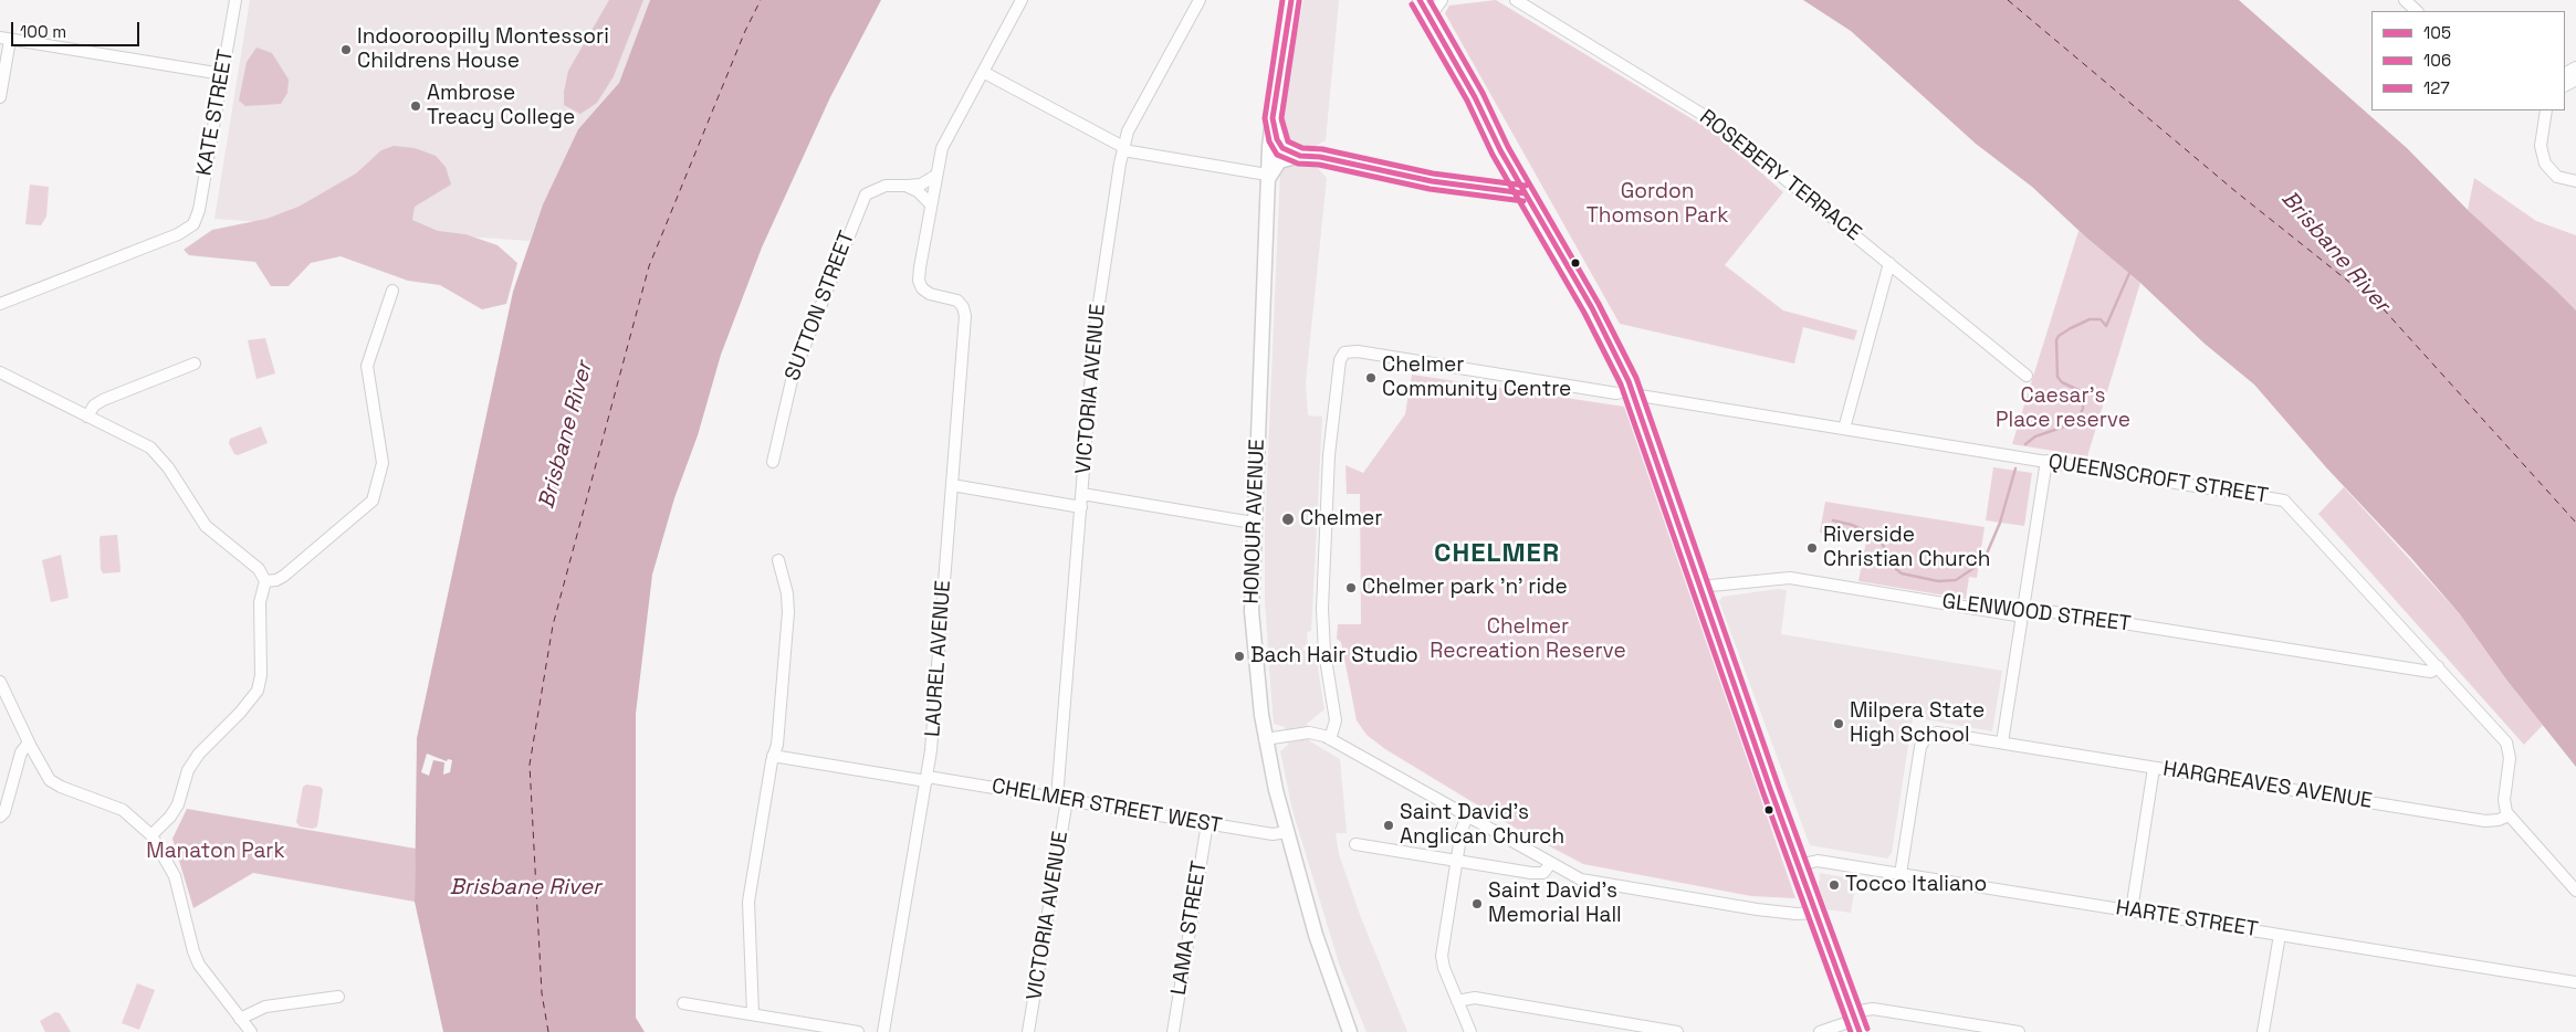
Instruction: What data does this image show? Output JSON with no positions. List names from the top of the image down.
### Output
{
  "streets": {
    "main road": ["HONOUR AVENUE"],
    "street": [
      "KATE STREET",
      "ROSEBERY TERRACE",
      "SUTTON STREET",
      "VICTORIA AVENUE",
      "QUEENSCROFT STREET",
      "GLENWOOD STREET",
      "LAUREL AVENUE",
      "HARGREAVES AVENUE",
      "CHELMER STREET WEST",
      "HARTE STREET",
      "LAMA STREET"
    ]
  },
  "crossings": [
    ["VICTORIA AVENUE", "CHELMER STREET WEST"],
    ["QUEENSCROFT STREET", "GLENWOOD STREET"],
    ["QUEENSCROFT STREET", "HARGREAVES AVENUE"],
    ["HONOUR AVENUE", "CHELMER STREET WEST"],
    ["LAUREL AVENUE", "CHELMER STREET WEST"],
    ["HARGREAVES AVENUE", "HARTE STREET"],
    ["CHELMER STREET WEST", "LAMA STREET"]
  ],
  "districts": ["CHELMER"],
  "water": ["Brisbane River"],
  "parks": [
    "Gordon Thomson Park",
    "Caesar's Place reserve",
    "Chelmer Recreation Reserve",
    "Manaton Park"
  ],
  "places": [
    "Indooroopilly Montessori Childrens House",
    "Ambrose Treacy College",
    "Chelmer Community Centre",
    "Chelmer",
    "Riverside Christian Church",
    "Chelmer park 'n' ride",
    "Bach Hair Studio",
    "Milpera State High School",
    "Saint David's Anglican Church",
    "Tocco Italiano",
    "Saint David's Memorial Hall"
  ],
  "lines": ["transit line 105", "transit line 106", "transit line 127"],
  "legend": ["105", "106", "127"],
  "scale_bar": "100 m"
}
